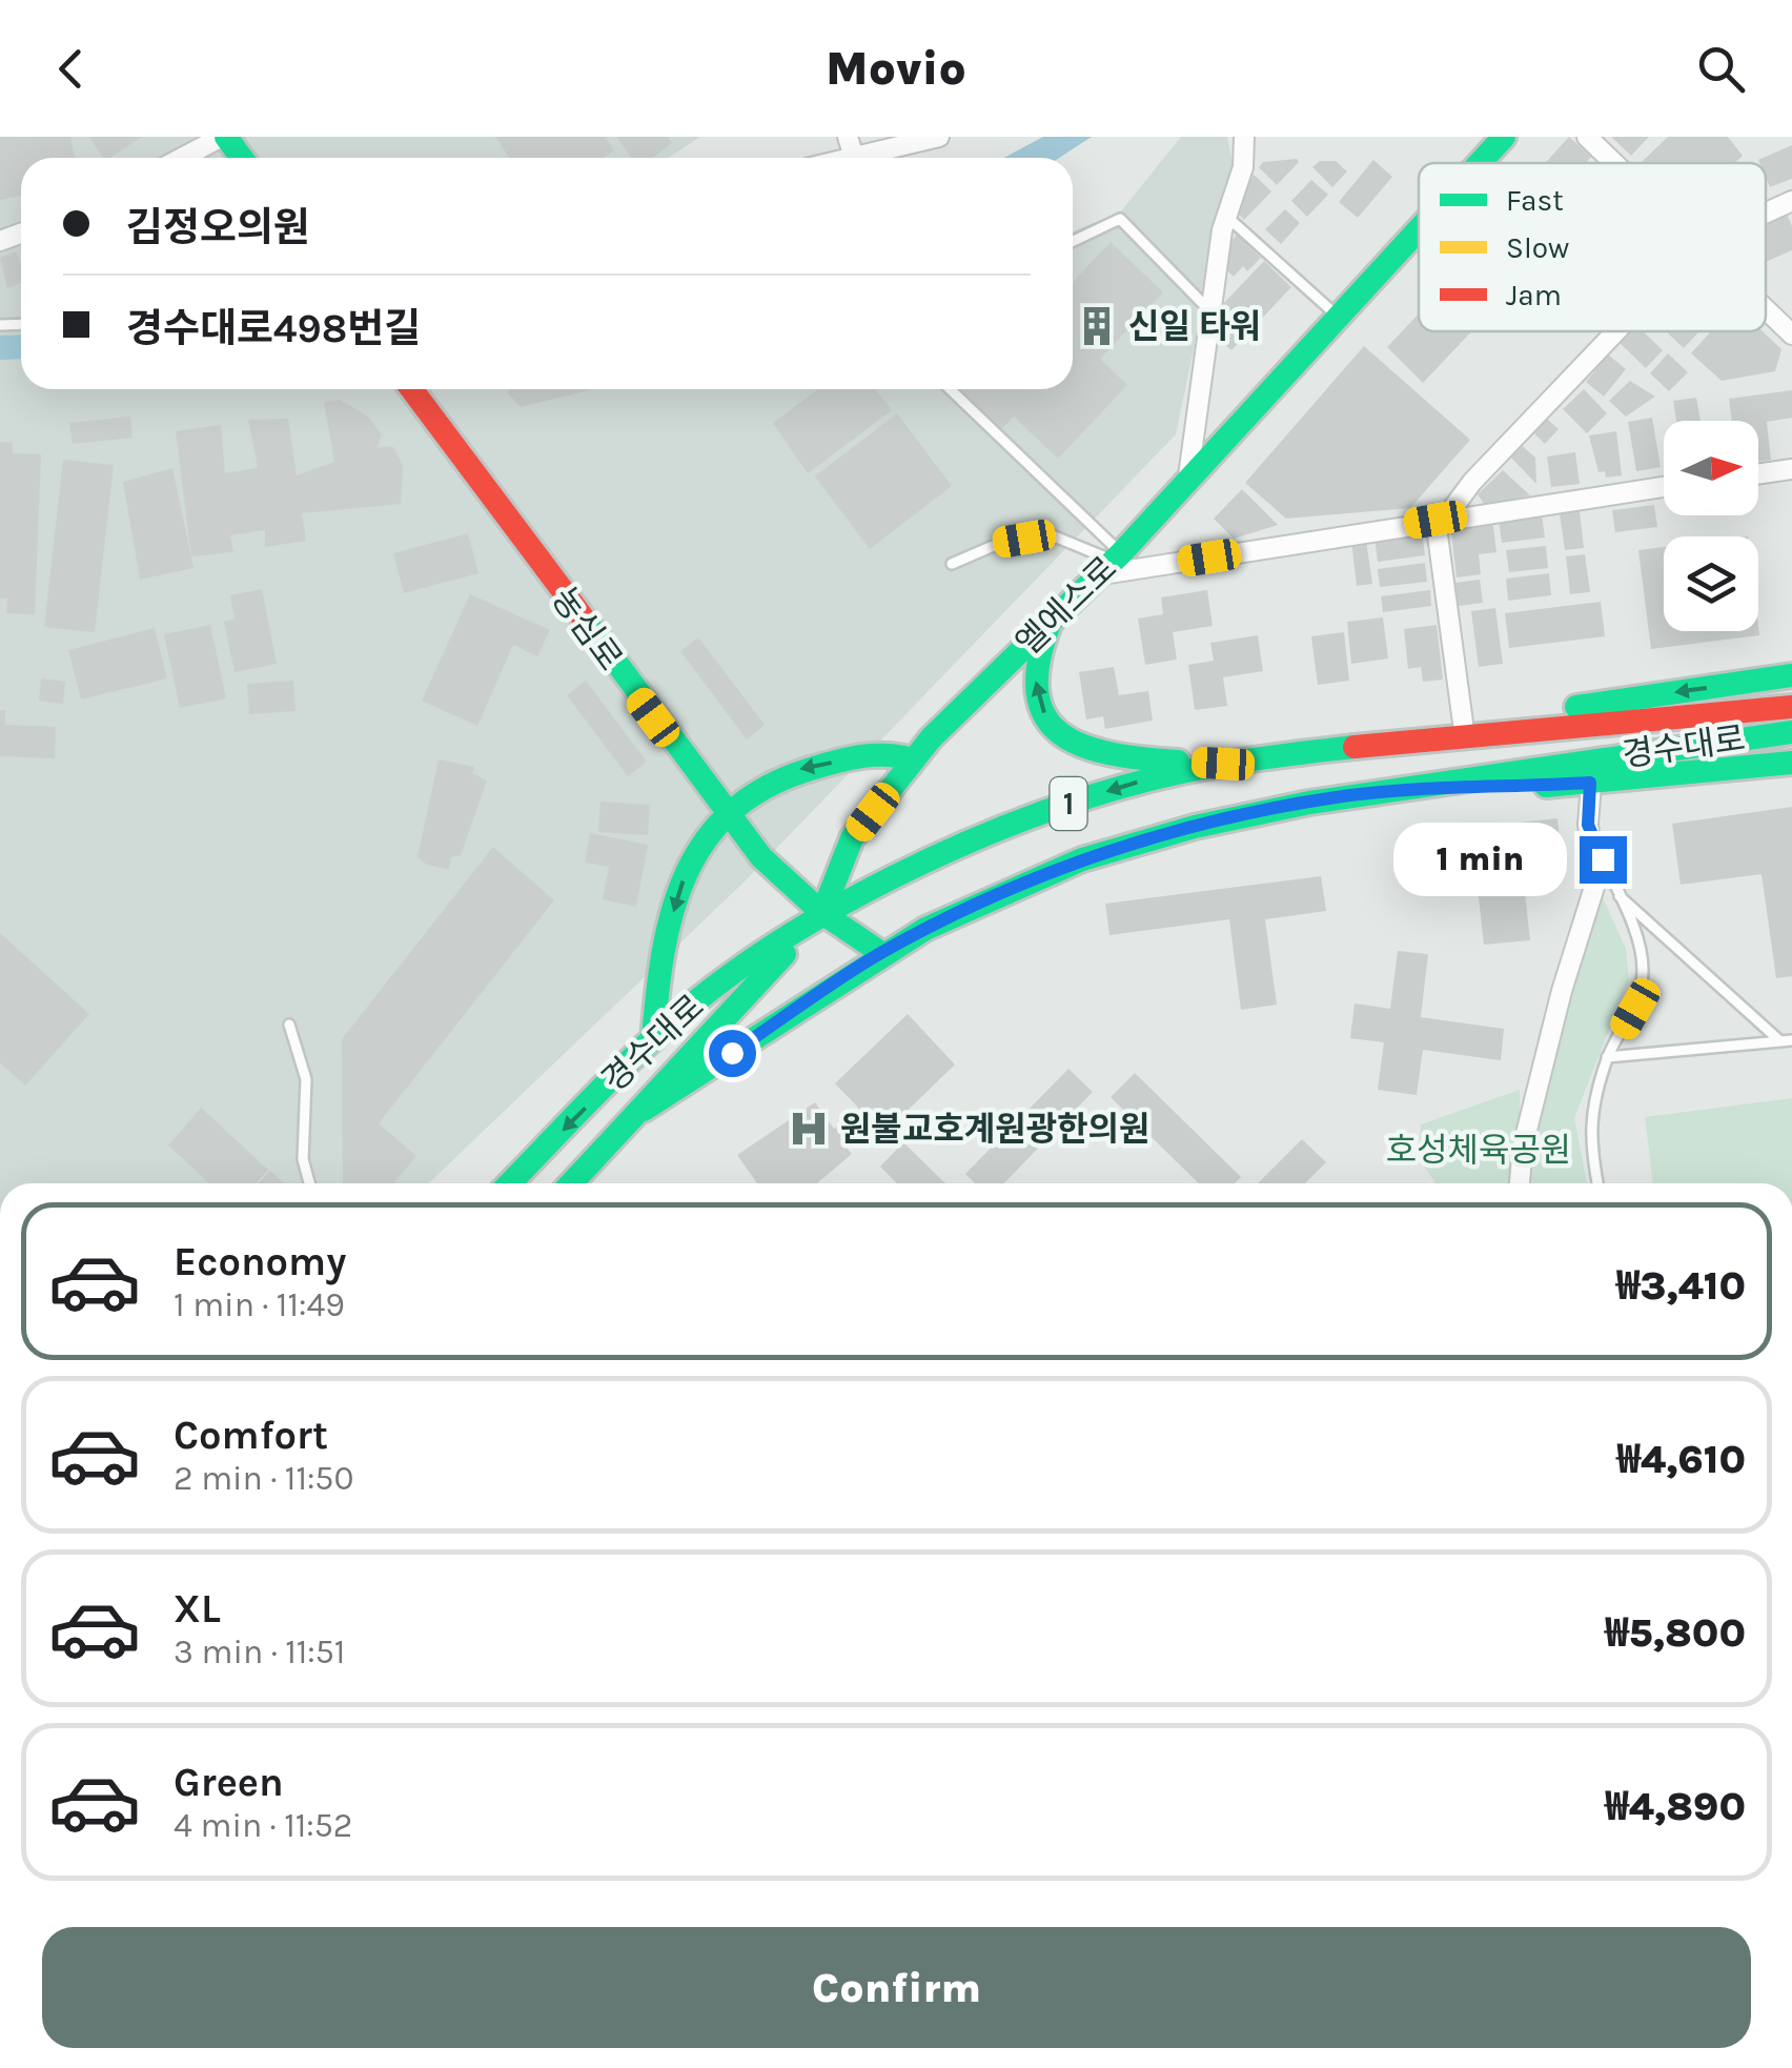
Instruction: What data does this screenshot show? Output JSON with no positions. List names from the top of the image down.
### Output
{
  "streets": {
    "main road": [
      "엘에스로",
      "농심로",
      "경수대로",
      "1"
    ]
  },
  "crossings": [
    ["엘에스로", "농심로"],
    ["엘에스로", "경수대로"],
    ["농심로", "경수대로"]
  ],
  "parks": ["호성체육공원"],
  "places": {
    "building": ["신일 타워"],
    "hospital": ["원불교호계원광한의원"]
  },
  "legend": ["Fast", "Slow", "Jam"],
  "north": "right",
  "page": {
    "header": "Movio",
    "banner": ["김정오의원", "경수대로498번길"],
    "bubble": "1 min",
    "list": [
      {
        "name": "Economy",
        "note": "1 min · 11:49",
        "value": "₩3,410"
      },
      {
        "name": "Comfort",
        "note": "2 min · 11:50",
        "value": "₩4,610"
      },
      {
        "name": "XL",
        "note": "3 min · 11:51",
        "value": "₩5,800"
      },
      {
        "name": "Green",
        "note": "4 min · 11:52",
        "value": "₩4,890"
      }
    ],
    "buttons": "Confirm"
  }
}
